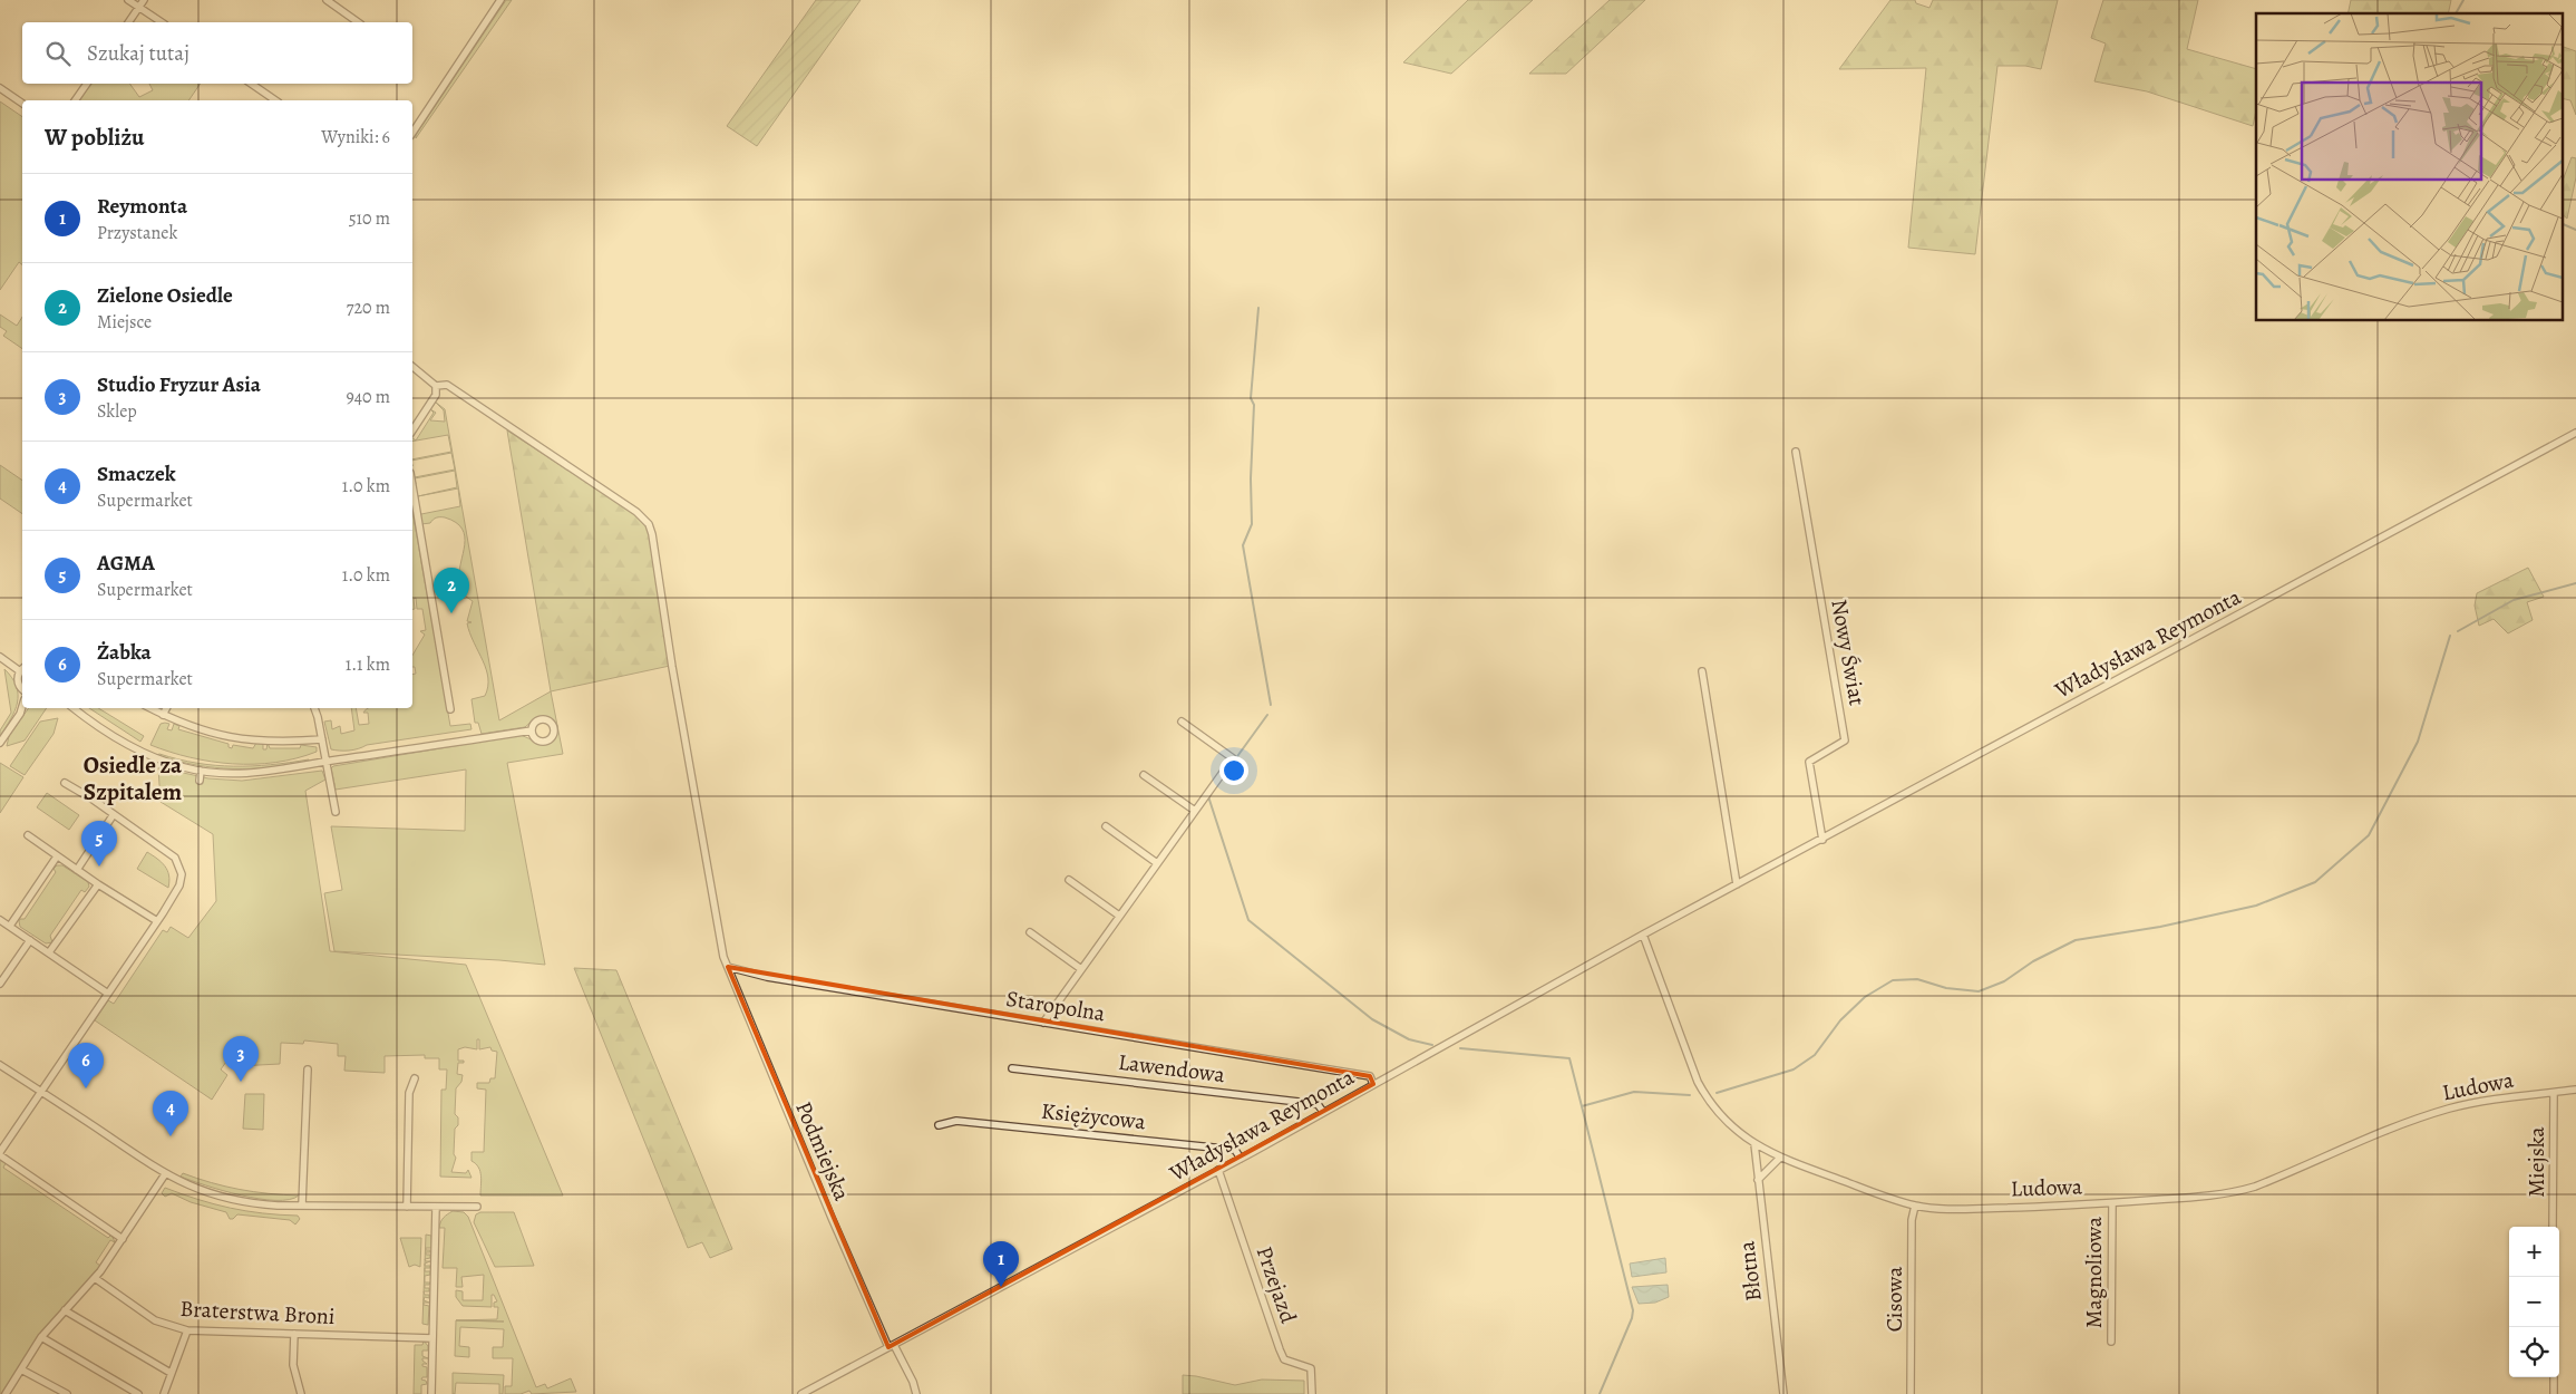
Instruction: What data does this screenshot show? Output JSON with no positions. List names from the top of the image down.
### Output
{
  "streets": {
    "street": [
      "Władysława Reymonta",
      "Nowy Świat",
      "Staropolna",
      "Lawendowa",
      "Ludowa",
      "Księżycowa",
      "Podmiejska",
      "Miejska",
      "Błotna",
      "Magnoliowa",
      "Przejazd",
      "Cisowa",
      "Braterstwa Broni"
    ]
  },
  "crossings": [
    ["Władysława Reymonta", "Nowy Świat"],
    ["Władysława Reymonta", "Staropolna"],
    ["Władysława Reymonta", "Lawendowa"],
    ["Władysława Reymonta", "Ludowa"],
    ["Władysława Reymonta", "Księżycowa"],
    ["Władysława Reymonta", "Podmiejska"],
    ["Władysława Reymonta", "Przejazd"],
    ["Staropolna", "Podmiejska"],
    ["Ludowa", "Miejska"],
    ["Ludowa", "Błotna"],
    ["Ludowa", "Magnoliowa"],
    ["Ludowa", "Cisowa"]
  ],
  "districts": ["Osiedle za Szpitalem"],
  "page": {
    "search": "Szukaj tutaj",
    "heading": ["W pobliżu", "Wyniki: 6"],
    "list": [
      {
        "mark": "1",
        "name": "Reymonta",
        "note": "Przystanek",
        "value": "510 m"
      },
      {
        "mark": "2",
        "name": "Zielone Osiedle",
        "note": "Miejsce",
        "value": "720 m"
      },
      {
        "mark": "3",
        "name": "Studio Fryzur Asia",
        "note": "Sklep",
        "value": "940 m"
      },
      {
        "mark": "4",
        "name": "Smaczek",
        "note": "Supermarket",
        "value": "1.0 km"
      },
      {
        "mark": "5",
        "name": "AGMA",
        "note": "Supermarket",
        "value": "1.0 km"
      },
      {
        "mark": "6",
        "name": "Żabka",
        "note": "Supermarket",
        "value": "1.1 km"
      }
    ],
    "pins": [
      "2",
      "5",
      "3",
      "6",
      "4",
      "1"
    ],
    "map_buttons": ["+", "−"]
  }
}
